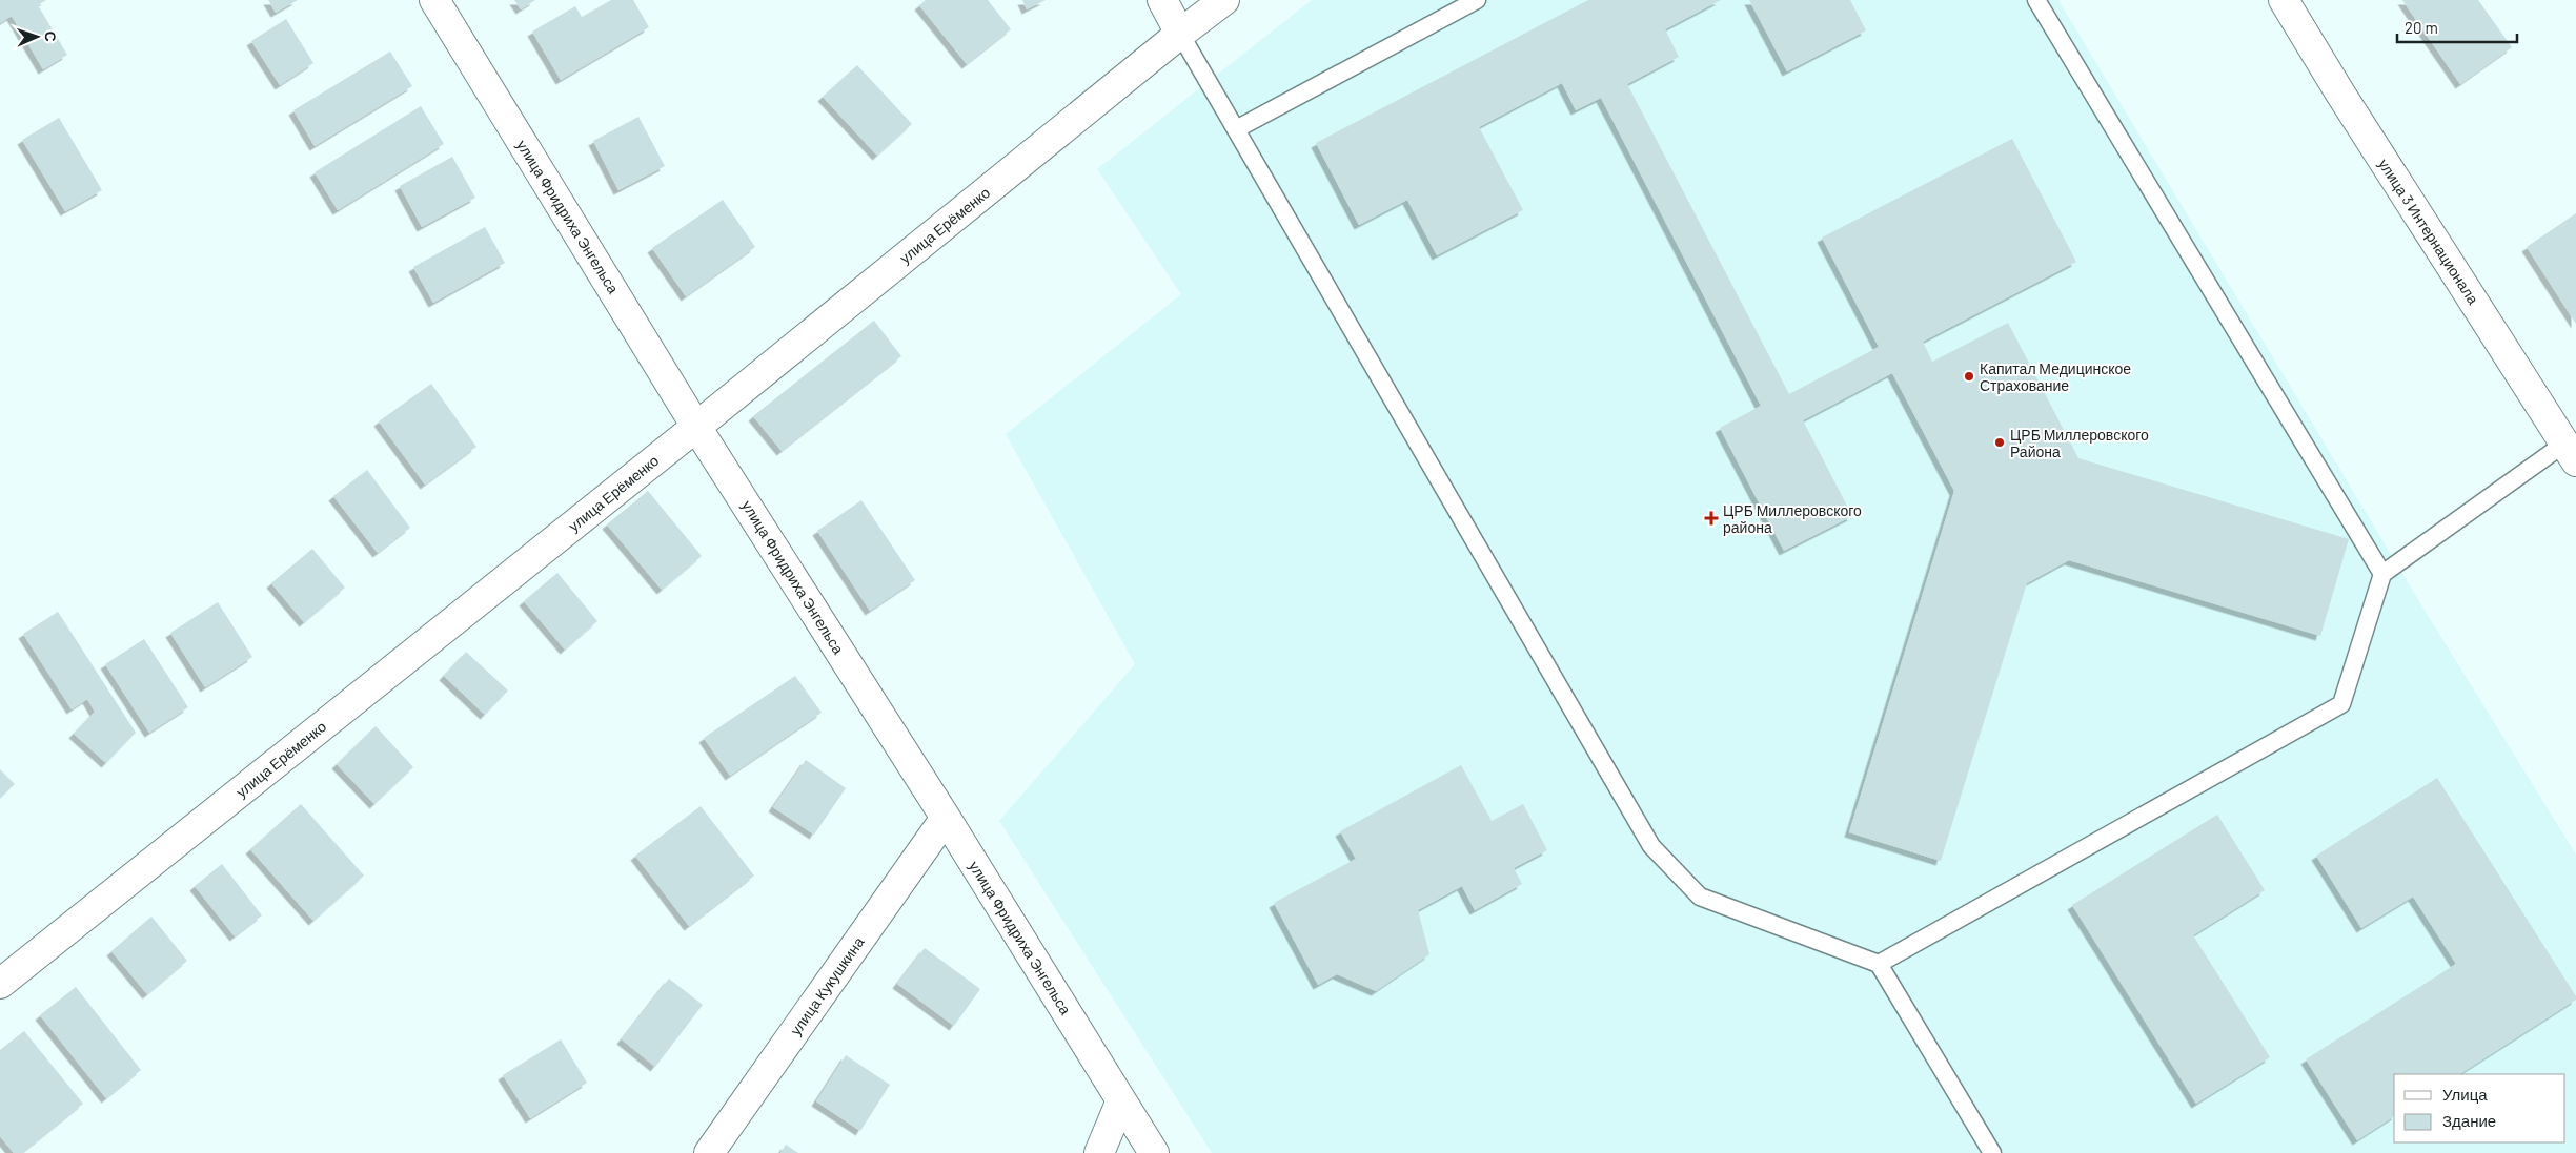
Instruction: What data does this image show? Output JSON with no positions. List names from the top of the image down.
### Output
{
  "streets": {
    "street": [
      "улица Фридриха Энгельса",
      "улица Ерёменко",
      "улица 3 Интернационала",
      "улица Кукушкина"
    ]
  },
  "crossings": [
    ["улица Фридриха Энгельса", "улица Ерёменко"],
    ["улица Фридриха Энгельса", "улица Кукушкина"]
  ],
  "places": {
    "other": ["Капитал Медицинское Страхование", "ЦРБ Миллеровского Района"],
    "health": ["ЦРБ Миллеровского района"]
  },
  "legend": ["Улица", "Здание"],
  "scale_bar": "20 m",
  "north": "right"
}
